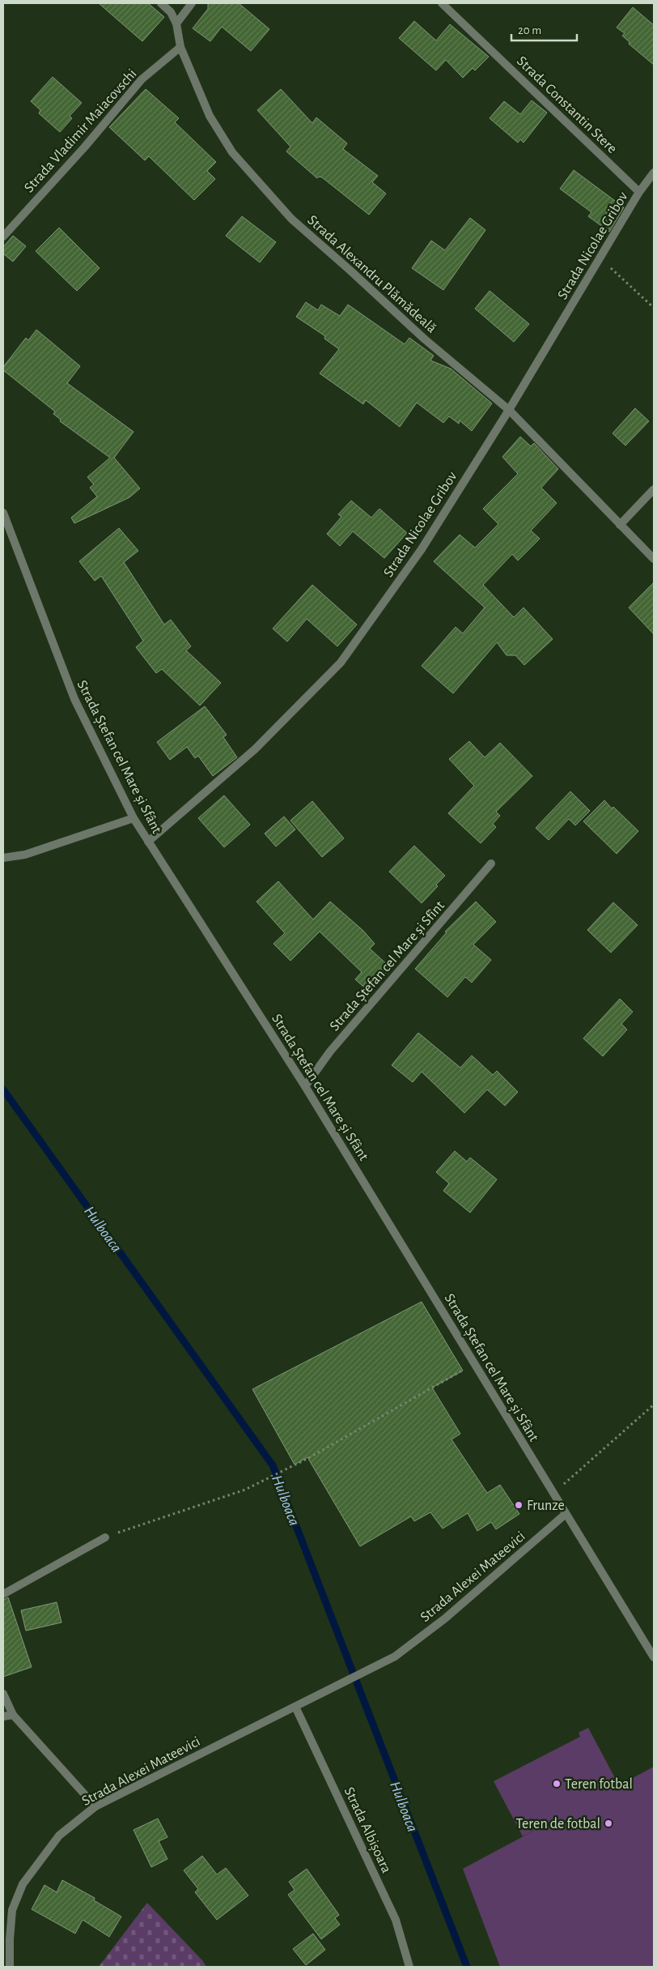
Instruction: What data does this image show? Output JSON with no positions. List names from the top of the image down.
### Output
{
  "streets": {
    "street": [
      "Strada Constantin Stere",
      "Strada Vladimir Maiacovschi",
      "Strada Nicolae Gribov",
      "Strada Alexandru Plămădeală",
      "Strada Ștefan cel Mare și Sfânt",
      "Strada Ștefan cel Mare și Sfînt",
      "Strada Alexei Mateevici",
      "Strada Albișoara"
    ]
  },
  "crossings": [
    ["Strada Constantin Stere", "Strada Nicolae Gribov"],
    ["Strada Vladimir Maiacovschi", "Strada Alexandru Plămădeală"],
    ["Strada Nicolae Gribov", "Strada Alexandru Plămădeală"],
    ["Strada Nicolae Gribov", "Strada Ștefan cel Mare și Sfânt"],
    ["Strada Ștefan cel Mare și Sfânt", "Strada Ștefan cel Mare și Sfînt"],
    ["Strada Ștefan cel Mare și Sfânt", "Strada Alexei Mateevici"],
    ["Strada Alexei Mateevici", "Strada Albișoara"]
  ],
  "water": ["Hulboaca"],
  "places": ["Frunze", "Teren fotbal", "Teren de fotbal"],
  "scale_bar": "20 m"
}
